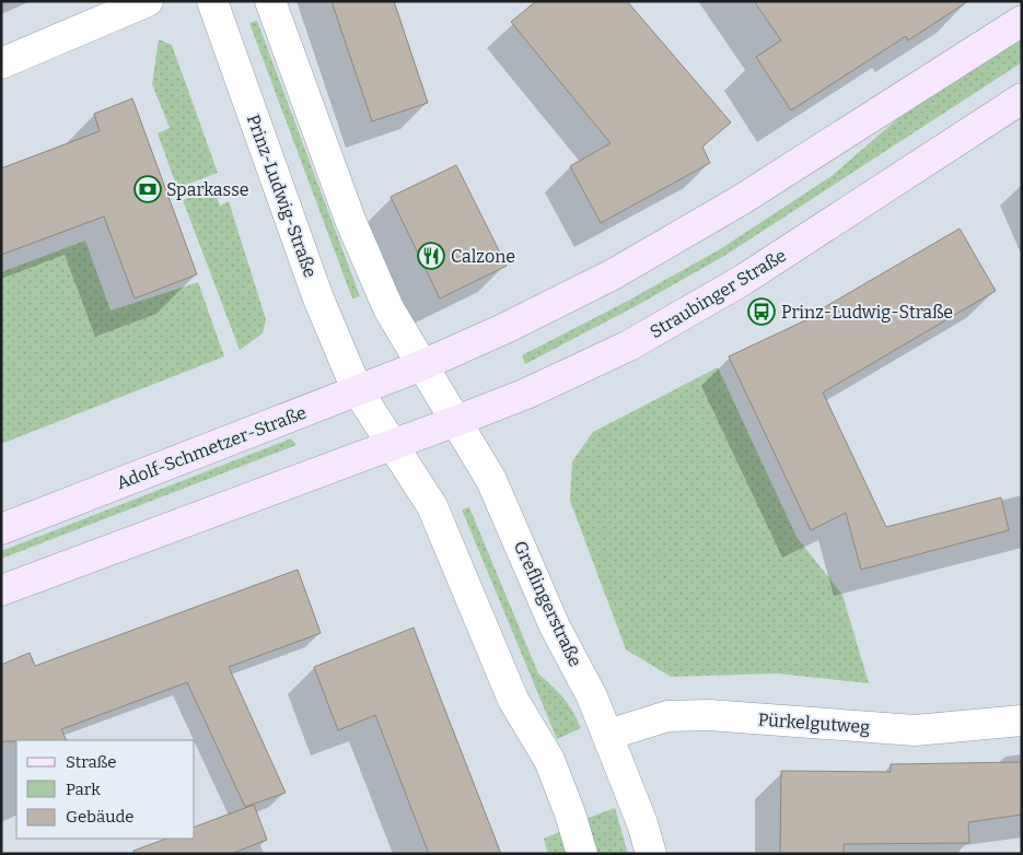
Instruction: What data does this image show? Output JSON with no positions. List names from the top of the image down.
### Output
{
  "streets": {
    "main road": ["Straubinger Straße", "Adolf-Schmetzer-Straße"],
    "street": ["Prinz-Ludwig-Straße", "Greflingerstraße", "Pürkelgutweg"]
  },
  "crossings": [
    ["Prinz-Ludwig-Straße", "Adolf-Schmetzer-Straße"],
    ["Straubinger Straße", "Greflingerstraße"],
    ["Adolf-Schmetzer-Straße", "Greflingerstraße"],
    ["Greflingerstraße", "Pürkelgutweg"]
  ],
  "places": {
    "bank": ["Sparkasse"],
    "restaurant": ["Calzone"],
    "bus stop": ["Prinz-Ludwig-Straße"]
  },
  "legend": ["Straße", "Park", "Gebäude"]
}
